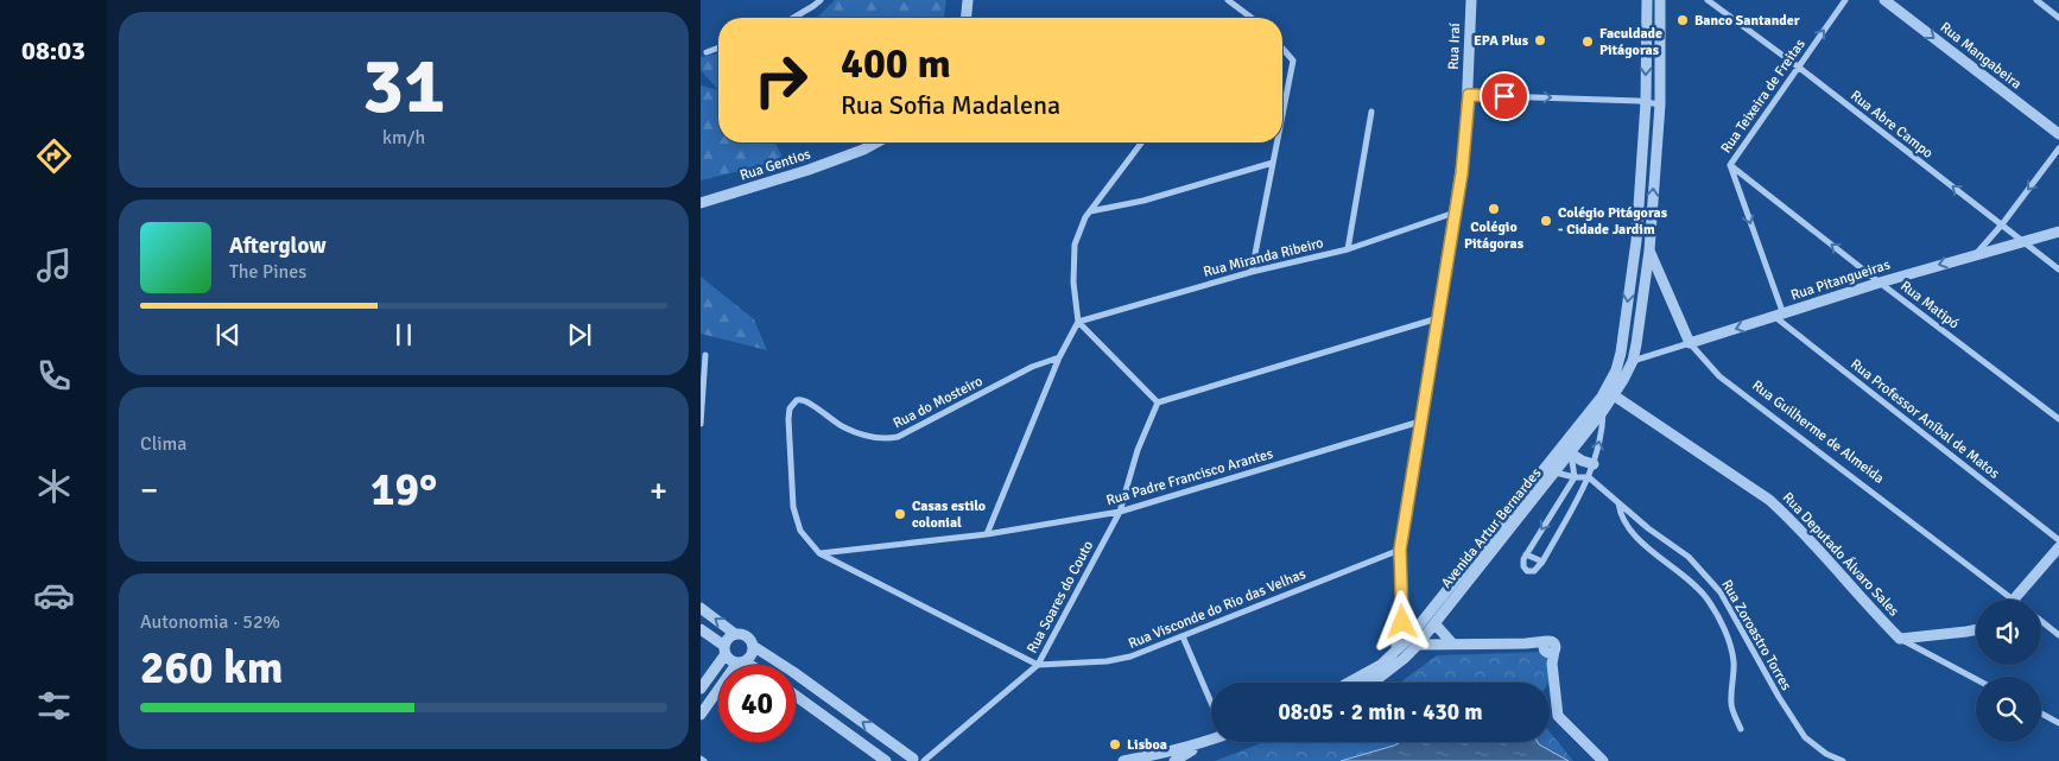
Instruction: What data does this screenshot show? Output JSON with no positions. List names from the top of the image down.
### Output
{
  "streets": {
    "street": [
      "Rua Iraí",
      "Rua Mangabeira",
      "Rua Teixeira de Freitas",
      "Rua Abre Campo",
      "Rua Gentios",
      "Rua Miranda Ribeiro",
      "Rua Pitangueiras",
      "Rua Matipó",
      "Rua do Mosteiro",
      "Rua Professor Aníbal de Matos",
      "Rua Guilherme de Almeida",
      "Rua Padre Francisco Arantes",
      "Avenida Artur Bernardes",
      "Rua Deputado Álvaro Sales",
      "Rua Soares do Couto",
      "Rua Visconde do Rio das Velhas",
      "Rua Zoroastro Torres"
    ]
  },
  "crossings": [
    ["Rua Iraí", "Rua Miranda Ribeiro"],
    ["Rua Iraí", "Rua Padre Francisco Arantes"],
    ["Rua Iraí", "Avenida Artur Bernardes"],
    ["Rua Iraí", "Rua Visconde do Rio das Velhas"],
    ["Rua Teixeira de Freitas", "Rua Abre Campo"],
    ["Rua Teixeira de Freitas", "Rua Pitangueiras"],
    ["Rua Teixeira de Freitas", "Rua Matipó"],
    ["Rua Teixeira de Freitas", "Rua Professor Aníbal de Matos"],
    ["Rua Abre Campo", "Rua Pitangueiras"],
    ["Rua Pitangueiras", "Rua Matipó"],
    ["Rua Pitangueiras", "Rua Professor Aníbal de Matos"],
    ["Rua Pitangueiras", "Rua Guilherme de Almeida"],
    ["Rua Pitangueiras", "Avenida Artur Bernardes"],
    ["Rua do Mosteiro", "Rua Padre Francisco Arantes"],
    ["Rua Padre Francisco Arantes", "Rua Soares do Couto"],
    ["Avenida Artur Bernardes", "Rua Deputado Álvaro Sales"],
    ["Rua Soares do Couto", "Rua Visconde do Rio das Velhas"]
  ],
  "one_way": [
    "Rua Mangabeira",
    "Rua Abre Campo",
    "Rua Pitangueiras",
    "Rua Matipó"
  ],
  "places": [
    "Banco Santander",
    "EPA Plus",
    "Faculdade Pitágoras",
    "Colégio Pitágoras",
    "Colégio Pitágoras - Cidade Jardim",
    "Casas estilo colonial",
    "Lisboa"
  ],
  "page": {
    "tabs": "08:03",
    "tile": [
      ["31", "km/h"],
      "Clima",
      ["Autonomia · 52%", "260 km"]
    ],
    "turn": ["400 m", "Rua Sofia Madalena"],
    "song": ["Afterglow", "The Pines"],
    "heat": ["−", "19°", "+"],
    "limit": "40",
    "trip": "08:05 · 2 min · 430 m"
  }
}
